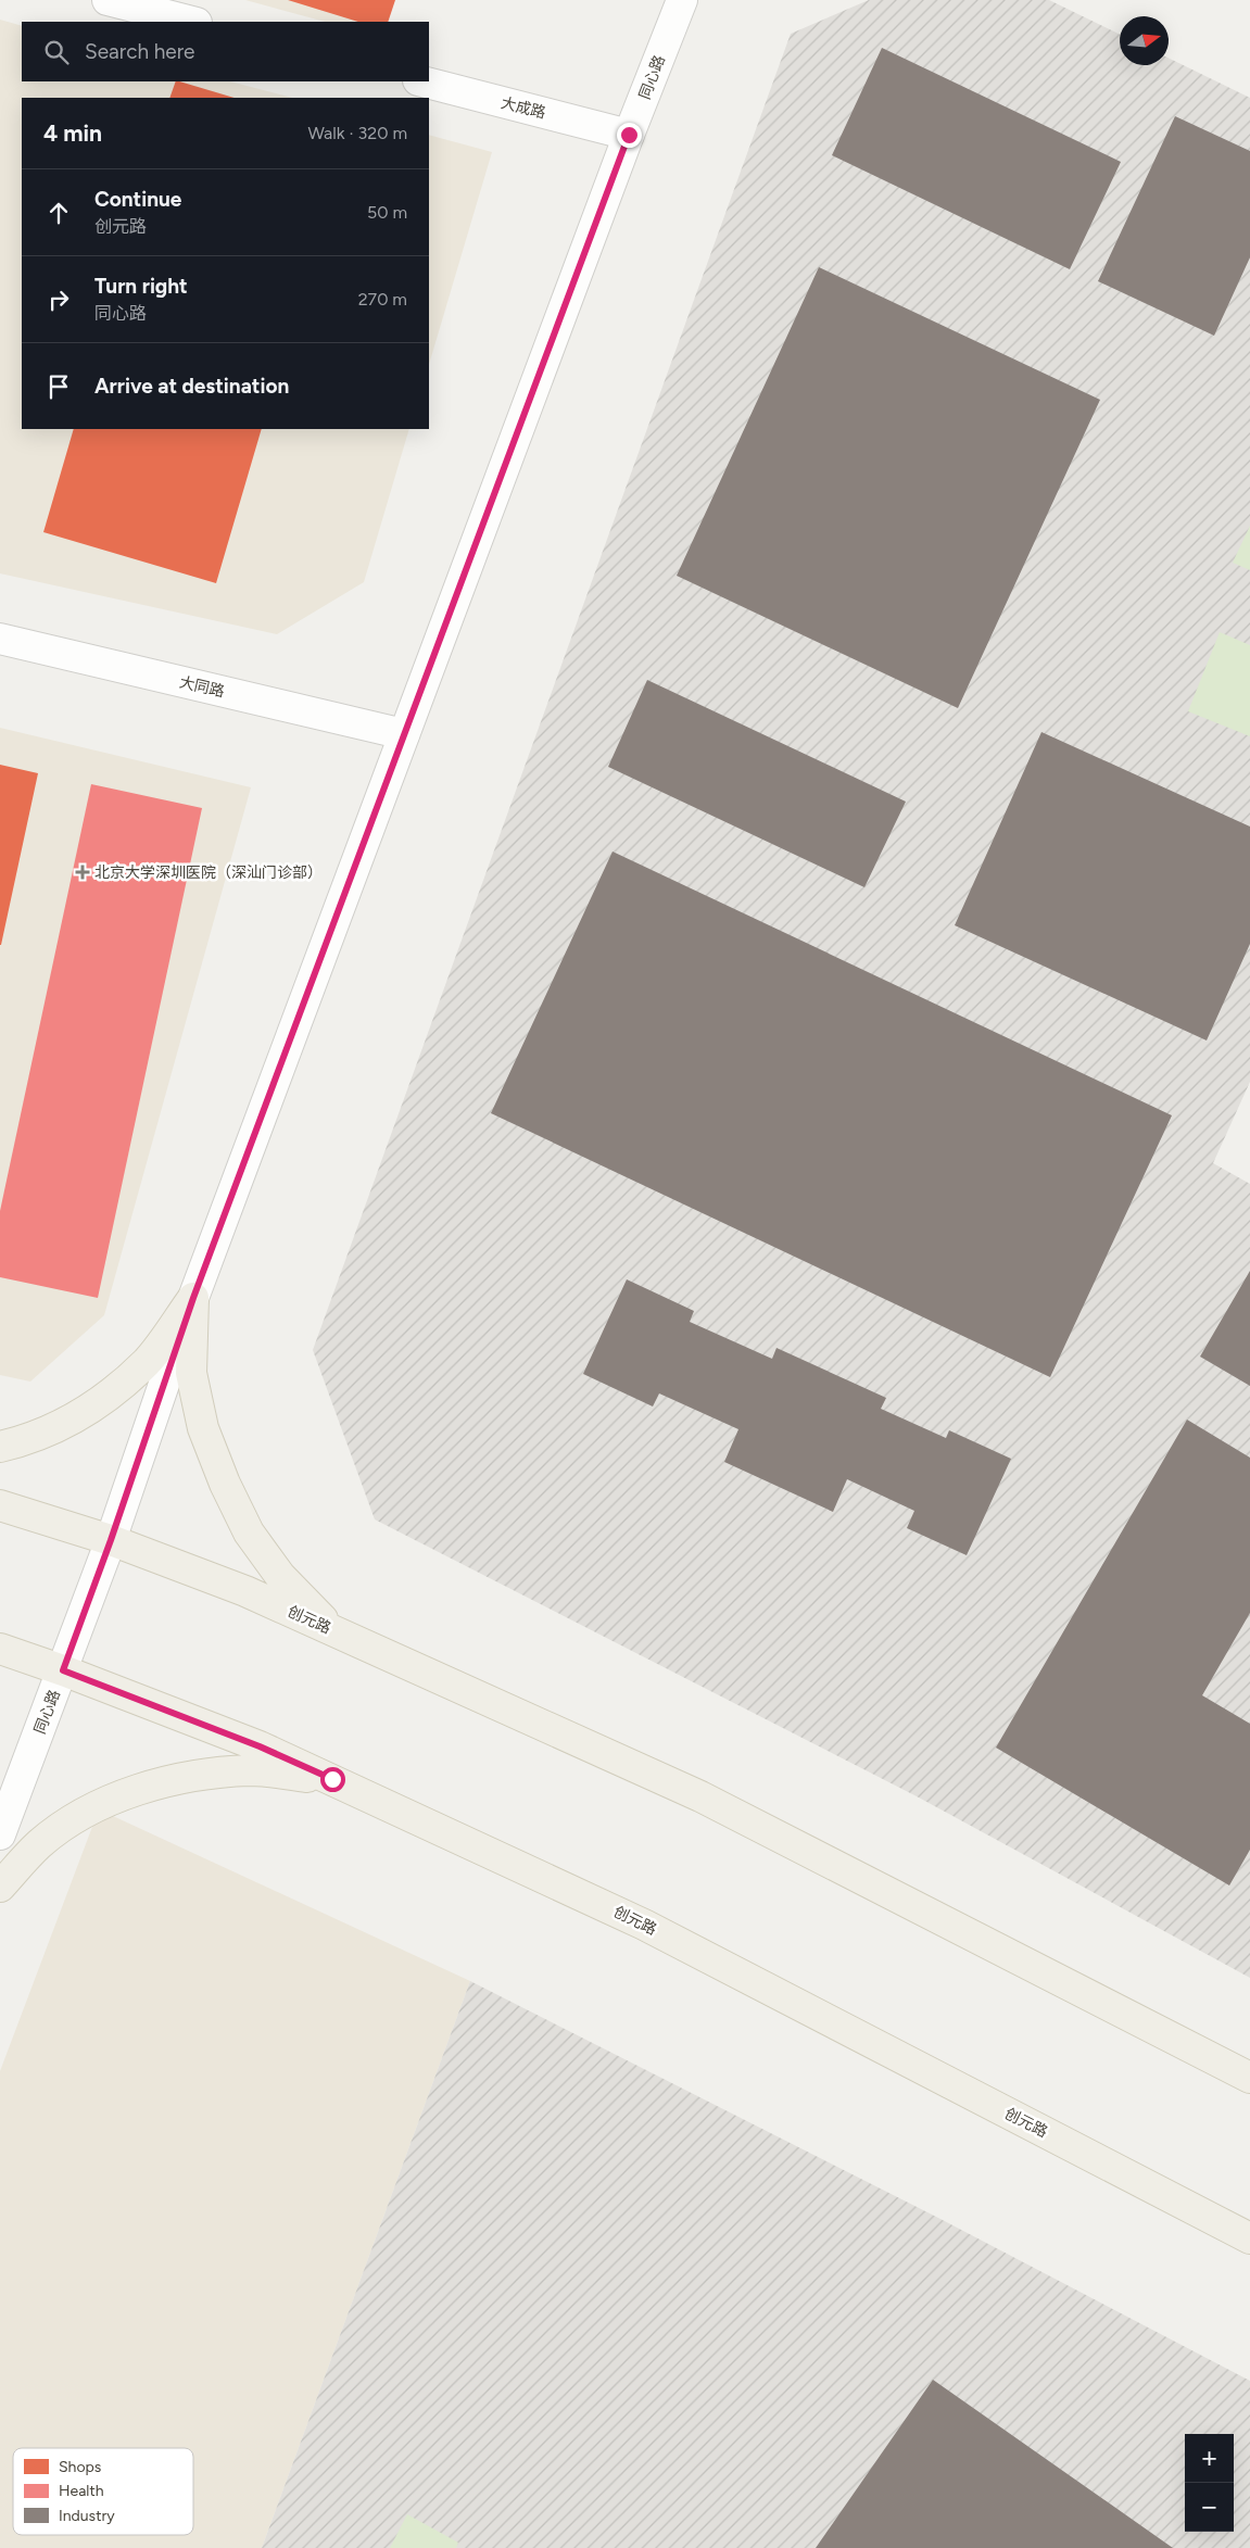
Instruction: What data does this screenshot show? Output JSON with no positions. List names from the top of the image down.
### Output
{
  "streets": {
    "main road": ["创元路"],
    "street": ["同心路", "大成路", "大同路"]
  },
  "crossings": [
    ["同心路", "大成路"],
    ["同心路", "大同路"],
    ["同心路", "创元路"]
  ],
  "places": {
    "health": ["北京大学深圳医院（深汕门诊部）"]
  },
  "legend": ["Shops", "Health", "Industry"],
  "north": "right",
  "page": {
    "search": "Search here",
    "heading": ["4 min", "Walk · 320 m"],
    "list": [
      ["Continue", "创元路", "50 m"],
      ["Turn right", "同心路", "270 m"],
      "Arrive at destination"
    ],
    "map_buttons": ["+", "−"]
  }
}
